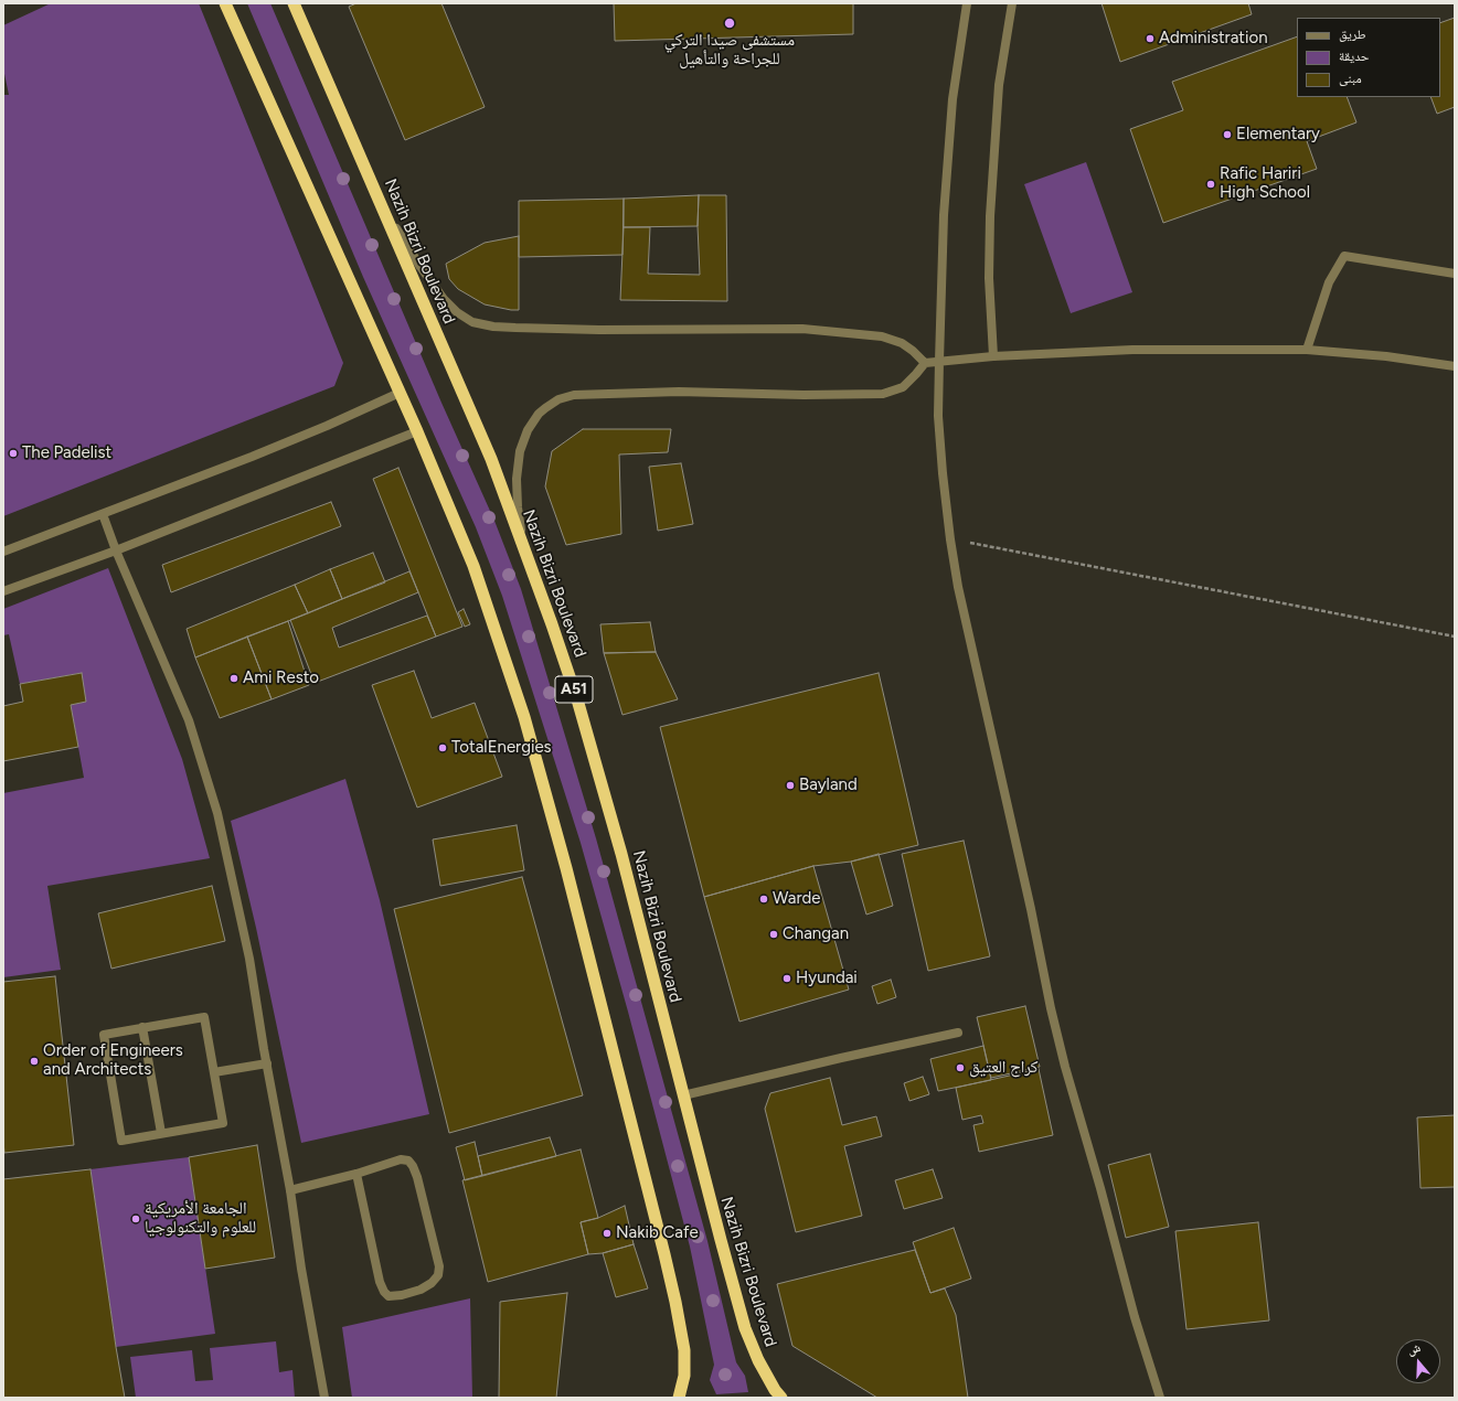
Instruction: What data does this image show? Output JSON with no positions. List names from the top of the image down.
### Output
{
  "streets": {
    "highway": ["Nazih Bizri Boulevard", "A51"]
  },
  "places": [
    "مستشفى صيدا التركي للجراحة والتأهيل",
    "Administration",
    "Elementary",
    "Rafic Hariri High School",
    "The Padelist",
    "Ami Resto",
    "TotalEnergies",
    "Bayland",
    "Warde",
    "Changan",
    "Hyundai",
    "Order of Engineers and Architects",
    "كراج العتيق",
    "الجامعة الأمريكية للعلوم والتكنولوجيا",
    "Nakib Cafe"
  ],
  "legend": ["طريق", "حديقة", "مبنى"],
  "north": "top"
}
